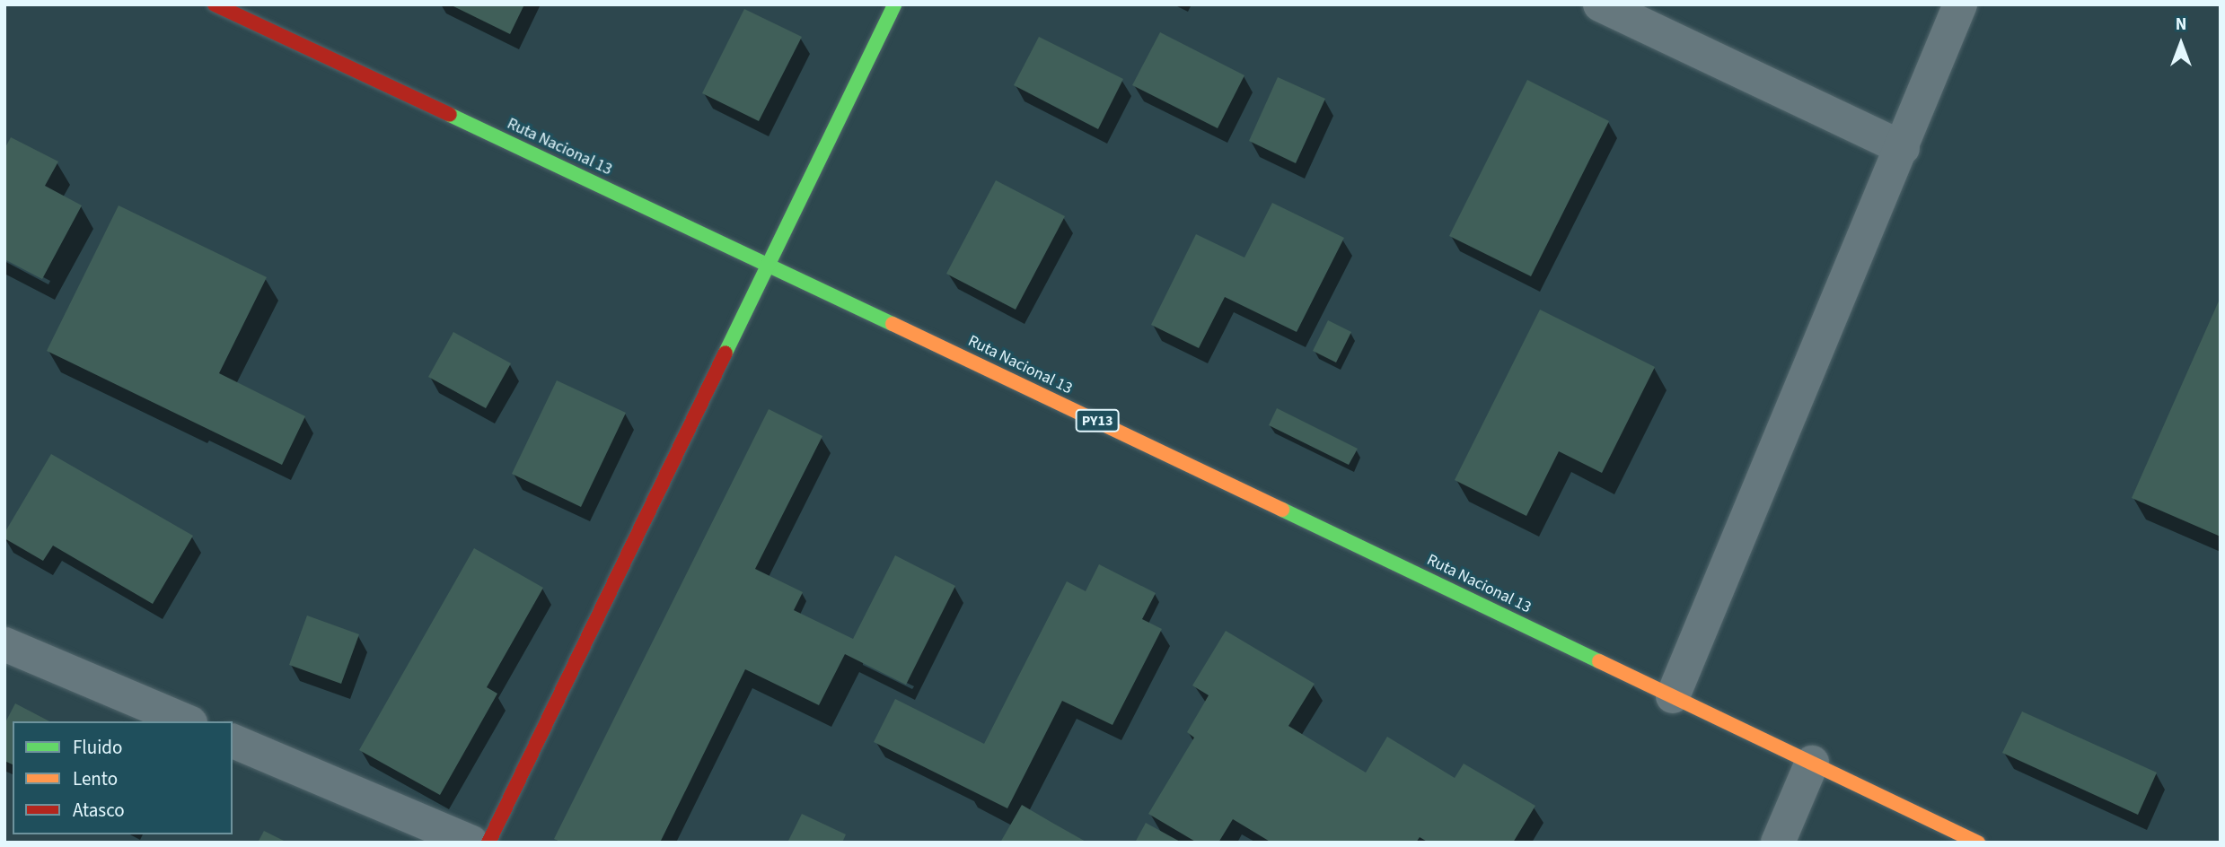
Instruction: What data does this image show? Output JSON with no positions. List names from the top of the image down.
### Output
{
  "streets": {
    "main road": ["Ruta Nacional 13", "PY13"]
  },
  "legend": ["Fluido", "Lento", "Atasco"],
  "north": "top"
}
